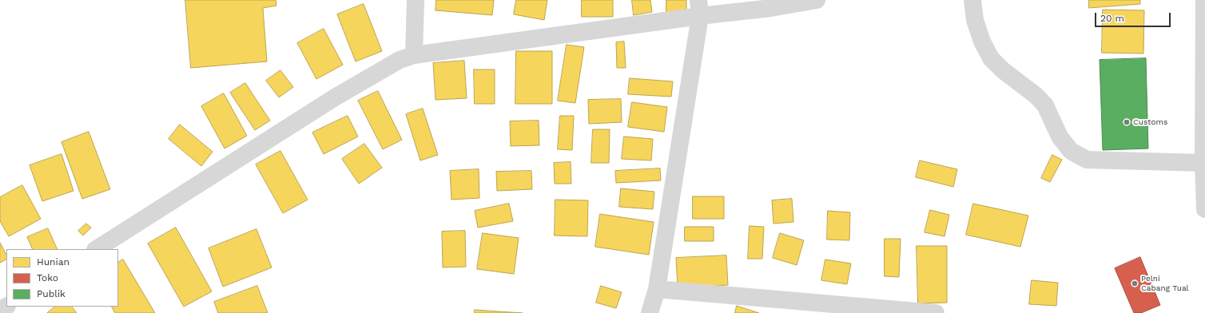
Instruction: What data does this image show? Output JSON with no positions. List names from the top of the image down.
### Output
{
  "places": ["Customs", "Pelni Cabang Tual"],
  "legend": ["Hunian", "Toko", "Publik"],
  "scale_bar": "20 m"
}
